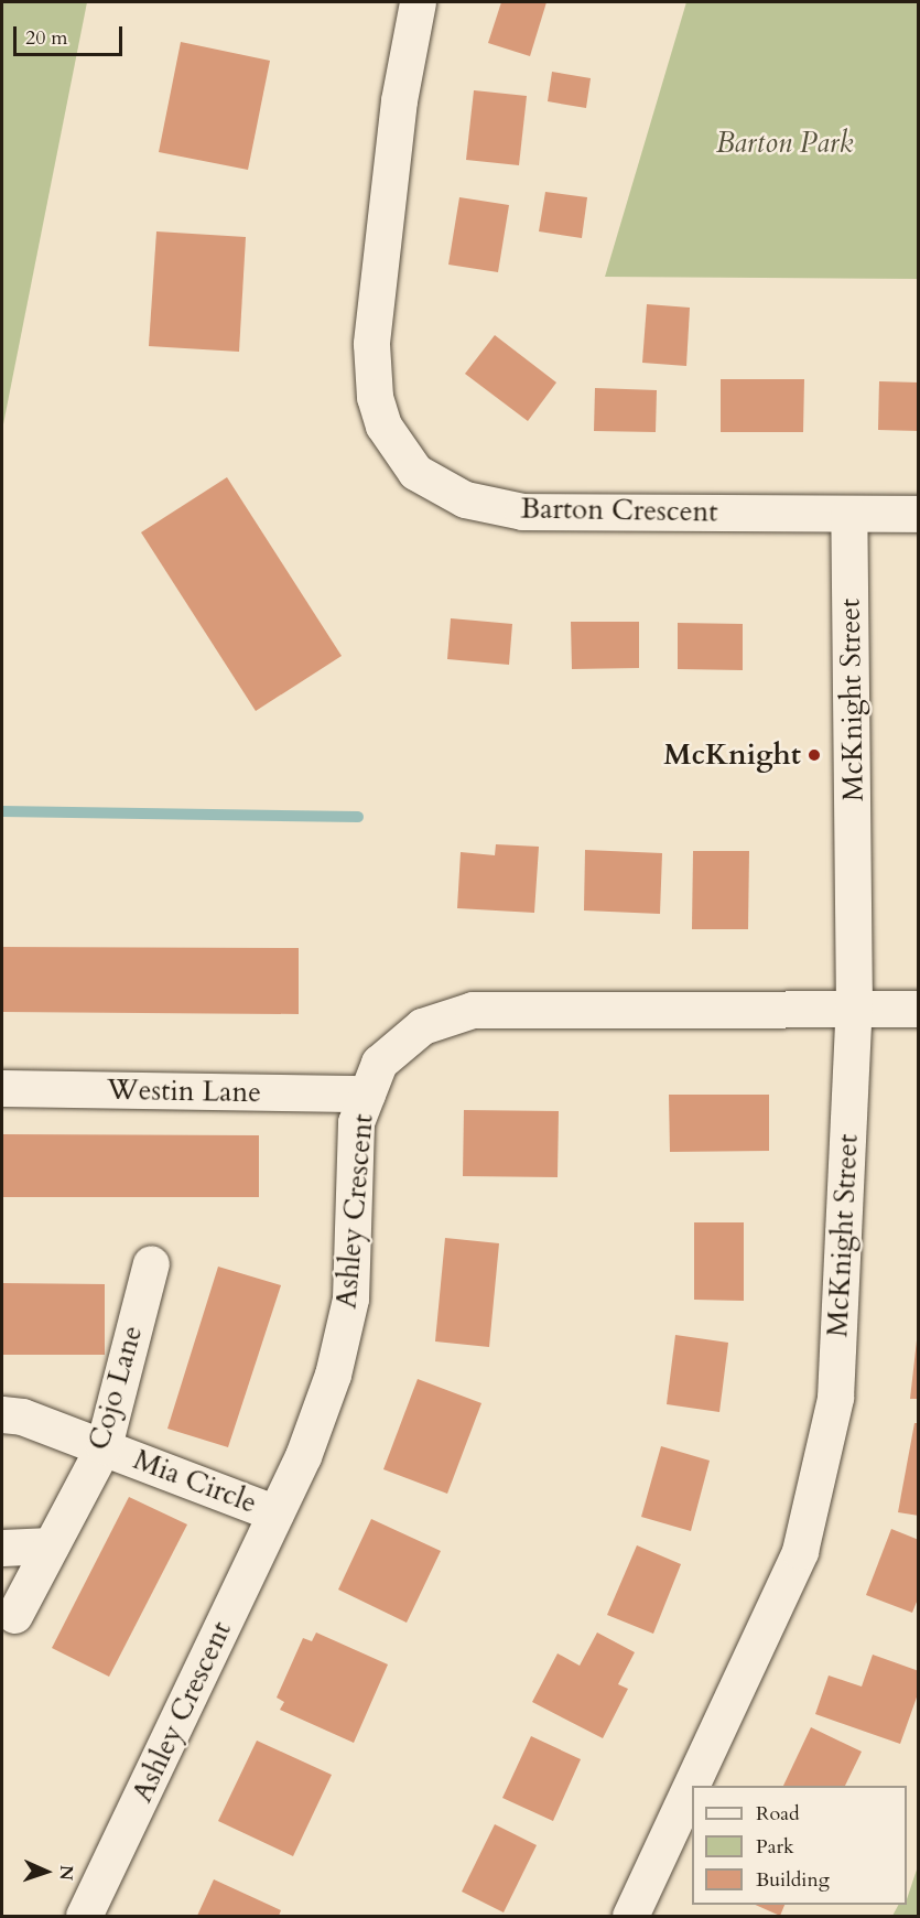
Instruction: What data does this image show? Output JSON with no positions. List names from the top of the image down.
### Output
{
  "streets": {
    "street": [
      "Barton Crescent",
      "McKnight Street",
      "Westin Lane",
      "Ashley Crescent",
      "Cojo Lane",
      "Mia Circle"
    ]
  },
  "crossings": [
    ["Barton Crescent", "McKnight Street"],
    ["McKnight Street", "Ashley Crescent"],
    ["Westin Lane", "Ashley Crescent"],
    ["Ashley Crescent", "Mia Circle"],
    ["Cojo Lane", "Mia Circle"]
  ],
  "parks": ["Barton Park"],
  "places": ["McKnight"],
  "legend": ["Road", "Park", "Building"],
  "scale_bar": "20 m",
  "north": "right"
}
